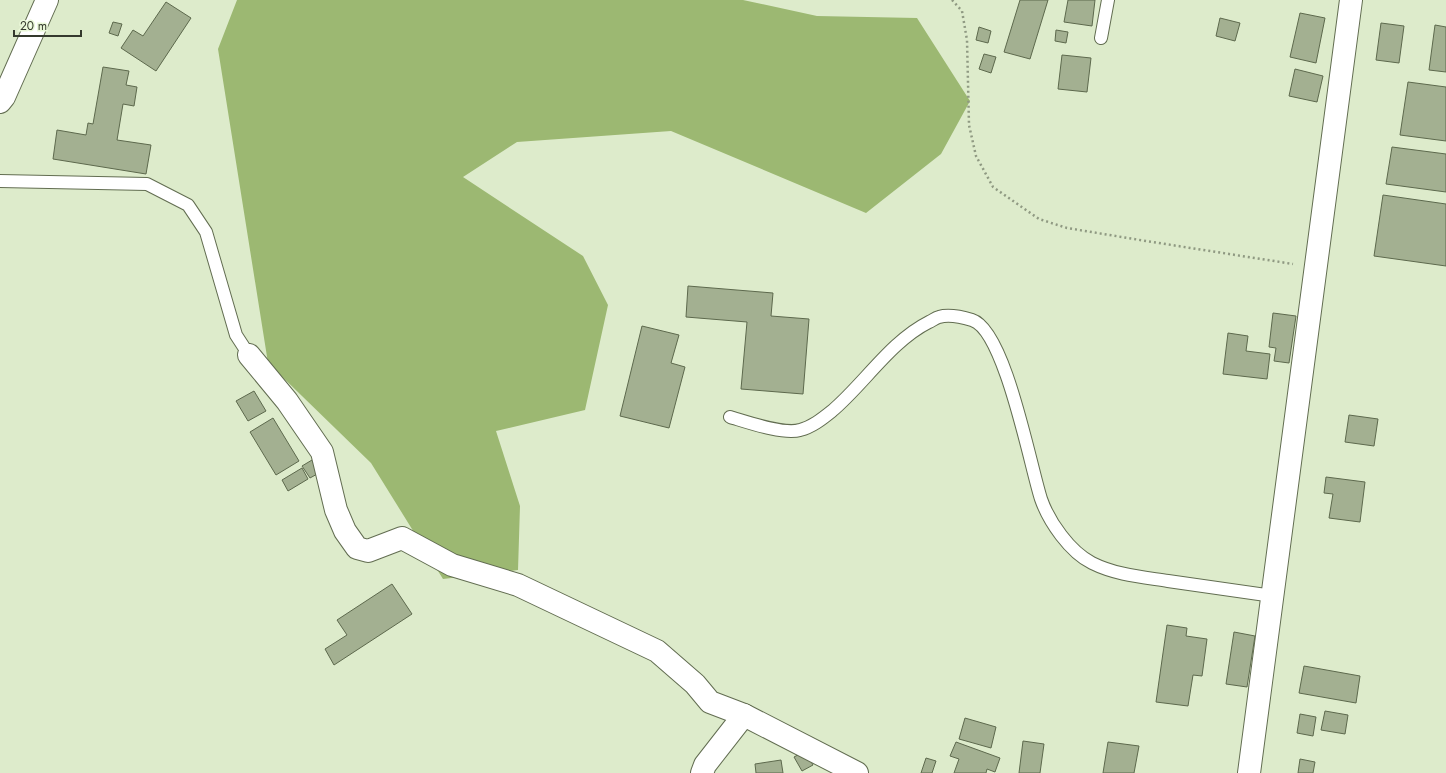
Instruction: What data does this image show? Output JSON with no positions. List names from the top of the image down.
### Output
{
  "scale_bar": "20 m"
}
